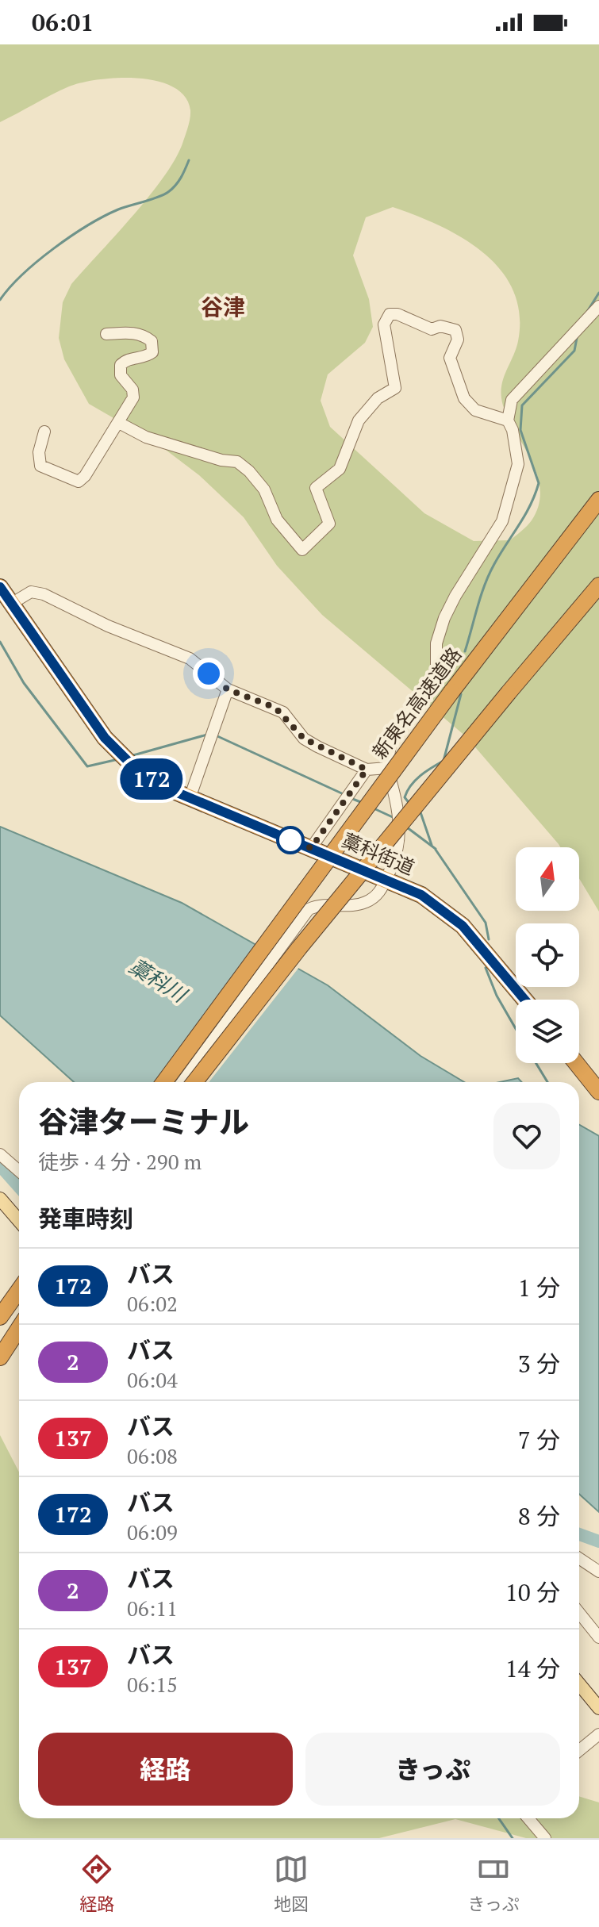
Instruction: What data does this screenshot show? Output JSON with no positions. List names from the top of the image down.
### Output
{
  "streets": {
    "highway": ["新東名高速道路", "藁科街道"]
  },
  "districts": ["谷津"],
  "water": ["藁科川"],
  "lines": ["bus line 172"],
  "north": "top",
  "page": {
    "status": "06:01",
    "on_map": "172",
    "heading": [
      ["谷津ターミナル", "徒歩 · 4 分 · 290 m"],
      "発車時刻"
    ],
    "list": [
      {
        "mark": "172",
        "name": "バス",
        "note": "06:02",
        "value": "1 分"
      },
      {
        "mark": "2",
        "name": "バス",
        "note": "06:04",
        "value": "3 分"
      },
      {
        "mark": "137",
        "name": "バス",
        "note": "06:08",
        "value": "7 分"
      },
      {
        "mark": "172",
        "name": "バス",
        "note": "06:09",
        "value": "8 分"
      },
      {
        "mark": "2",
        "name": "バス",
        "note": "06:11",
        "value": "10 分"
      },
      {
        "mark": "137",
        "name": "バス",
        "note": "06:15",
        "value": "14 分"
      }
    ],
    "buttons": ["経路", "きっぷ"],
    "tabs": ["経路", "地図", "きっぷ"]
  }
}
